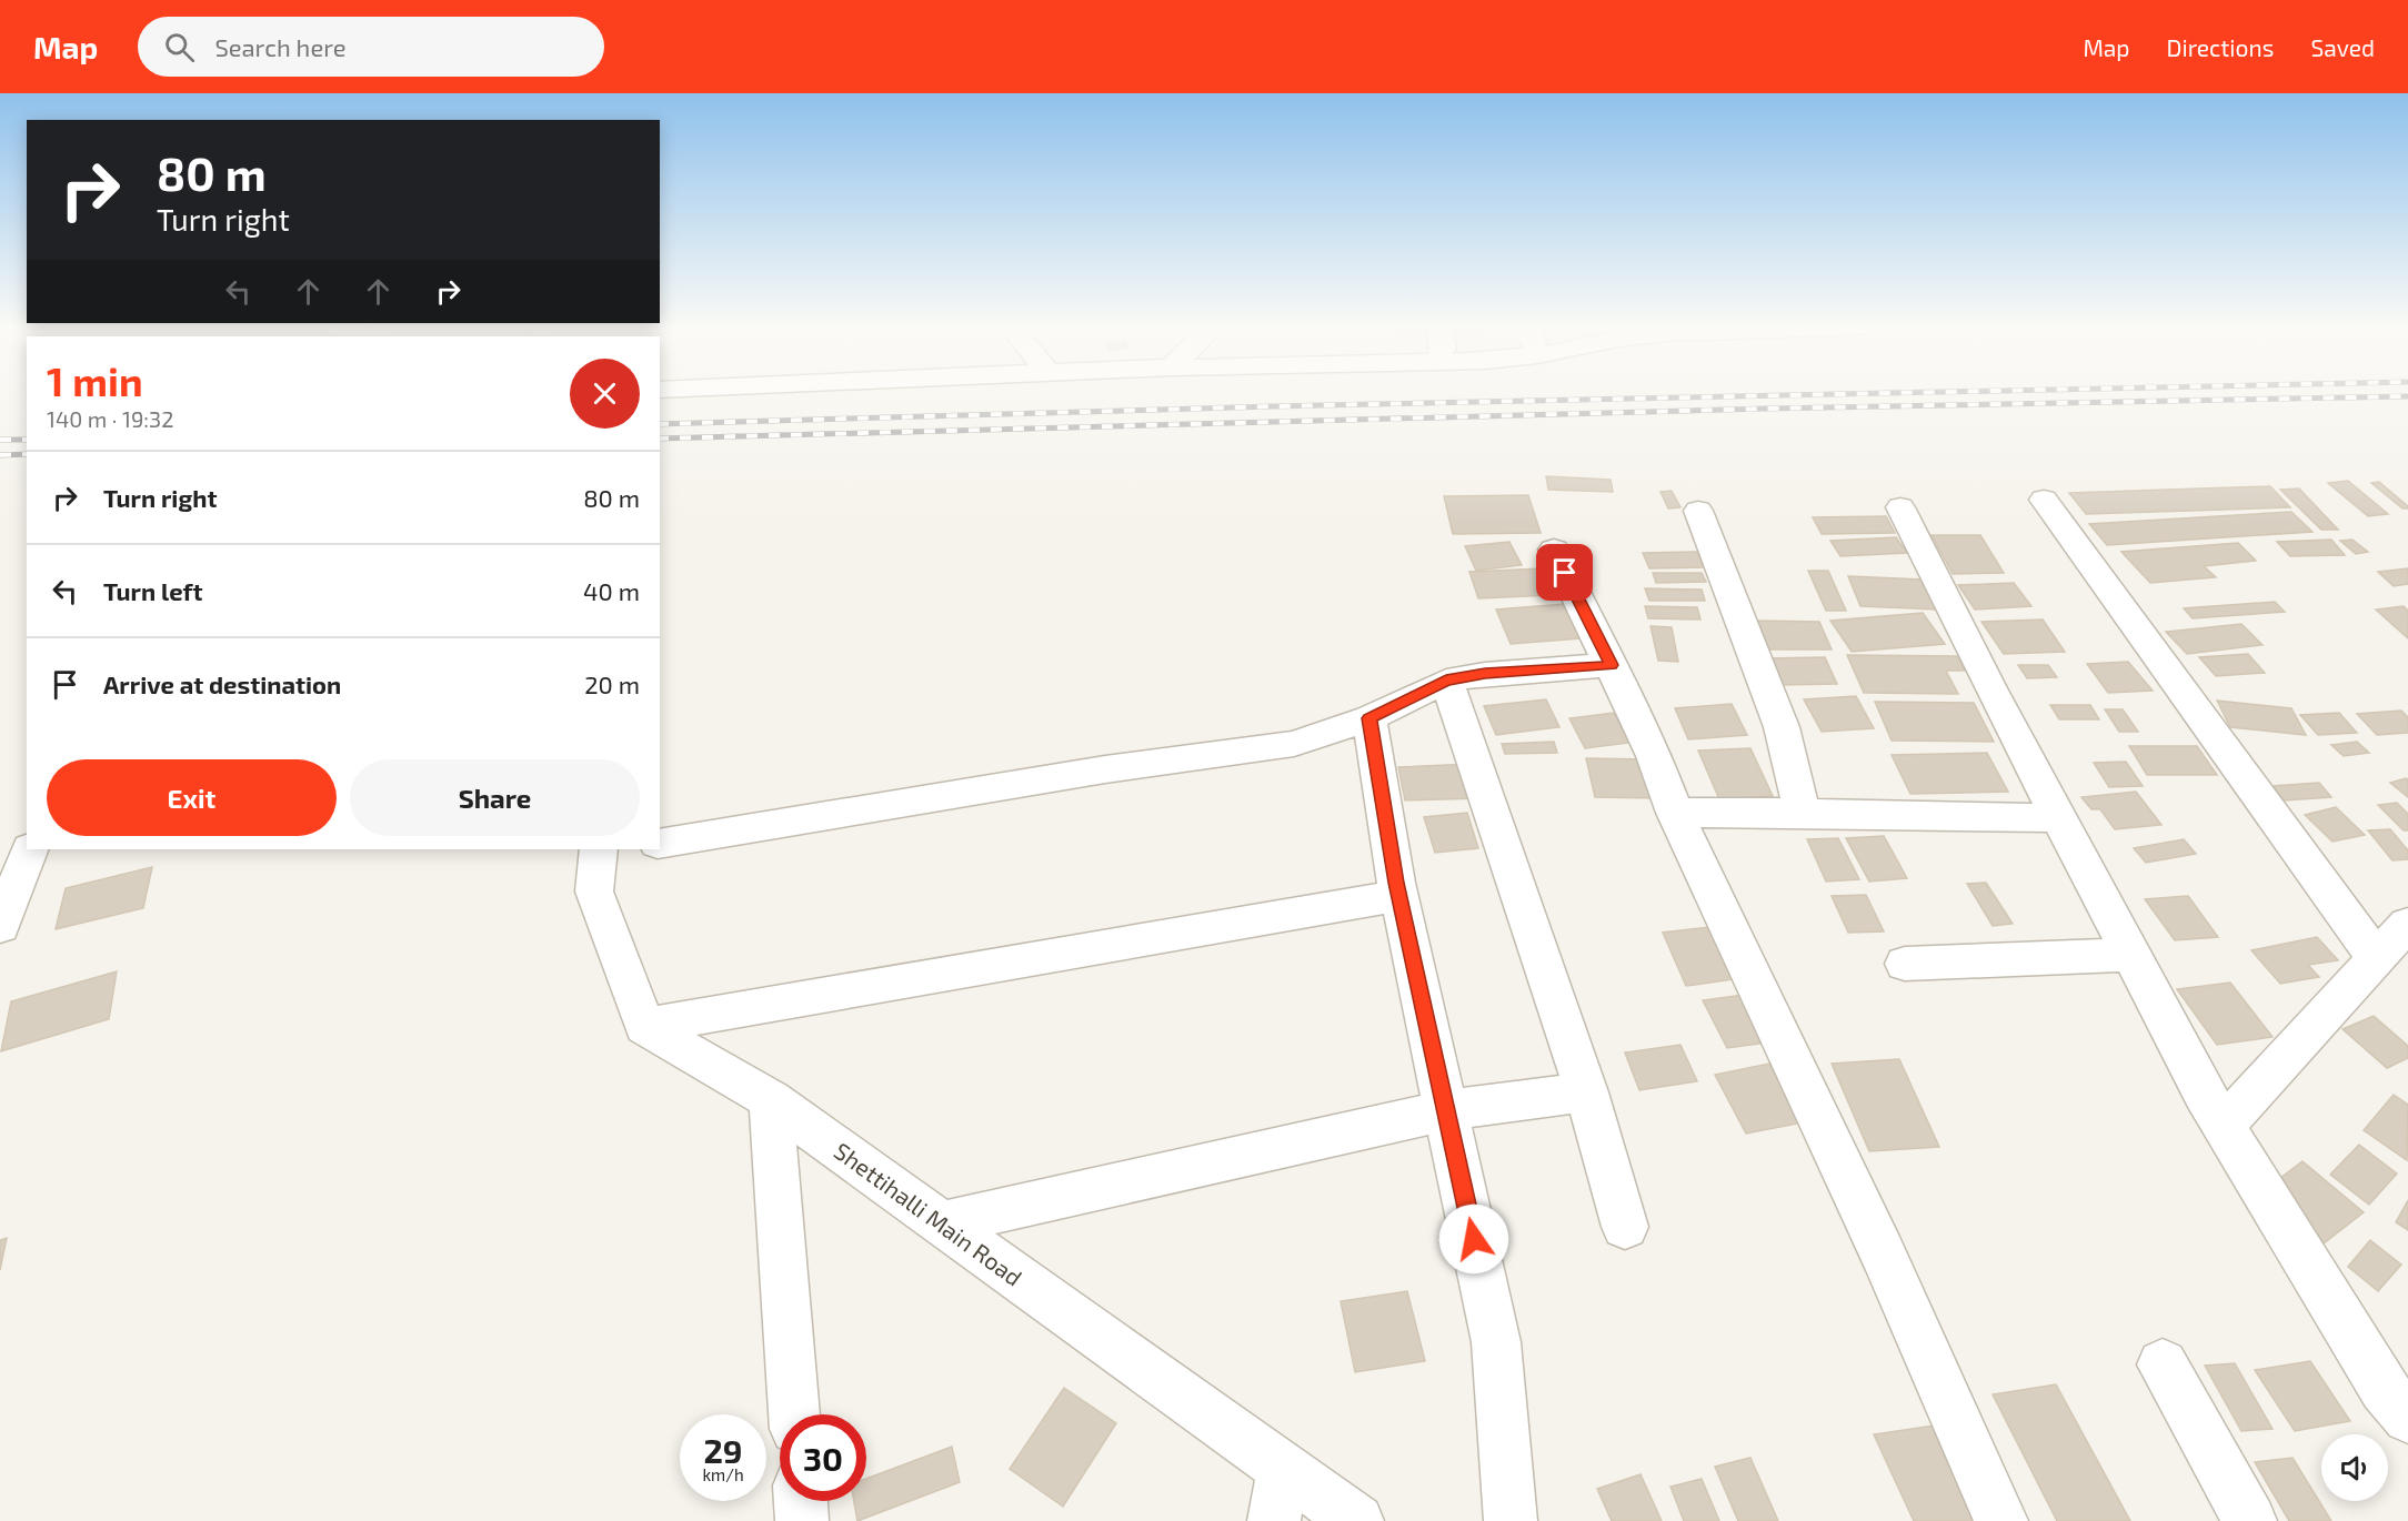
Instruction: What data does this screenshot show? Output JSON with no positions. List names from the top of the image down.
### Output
{
  "streets": {
    "street": ["Shettihalli Main Road"]
  },
  "page": {
    "header": "Map",
    "search": "Search here",
    "nav": ["Map", "Directions", "Saved"],
    "turn": ["80 m", "Turn right"],
    "heading": ["1 min", "140 m · 19:32"],
    "list": [
      {
        "name": "Turn right",
        "value": "80 m"
      },
      {
        "name": "Turn left",
        "value": "40 m"
      },
      {
        "name": "Arrive at destination",
        "value": "20 m"
      }
    ],
    "buttons": ["Exit", "Share"],
    "speed": "29 km/h",
    "limit": "30"
  }
}
